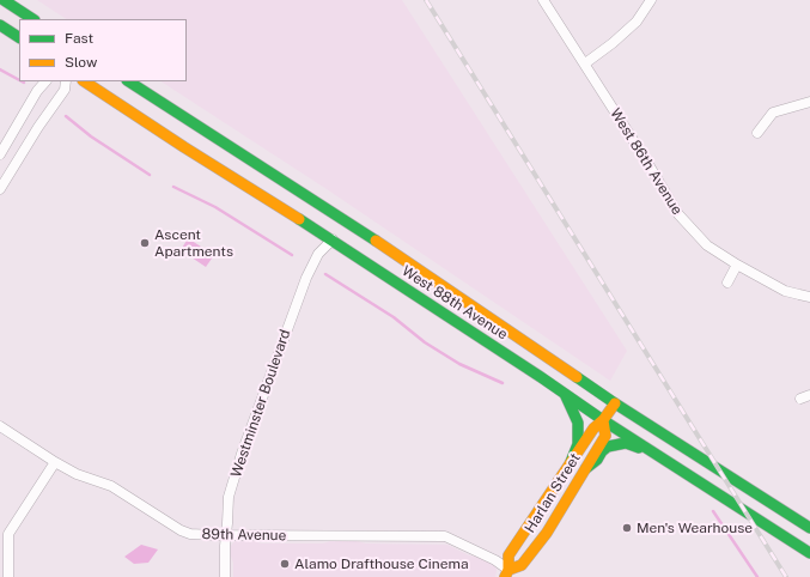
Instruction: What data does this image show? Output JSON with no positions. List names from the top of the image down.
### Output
{
  "streets": {
    "main road": ["West 88th Avenue", "Harlan Street"],
    "street": ["West 86th Avenue", "Westminster Boulevard", "89th Avenue"]
  },
  "crossings": [
    ["West 88th Avenue", "Westminster Boulevard"],
    ["West 88th Avenue", "Harlan Street"],
    ["Westminster Boulevard", "89th Avenue"],
    ["Harlan Street", "89th Avenue"]
  ],
  "places": ["Ascent Apartments", "Men's Wearhouse", "Alamo Drafthouse Cinema"],
  "legend": ["Fast", "Slow"]
}
